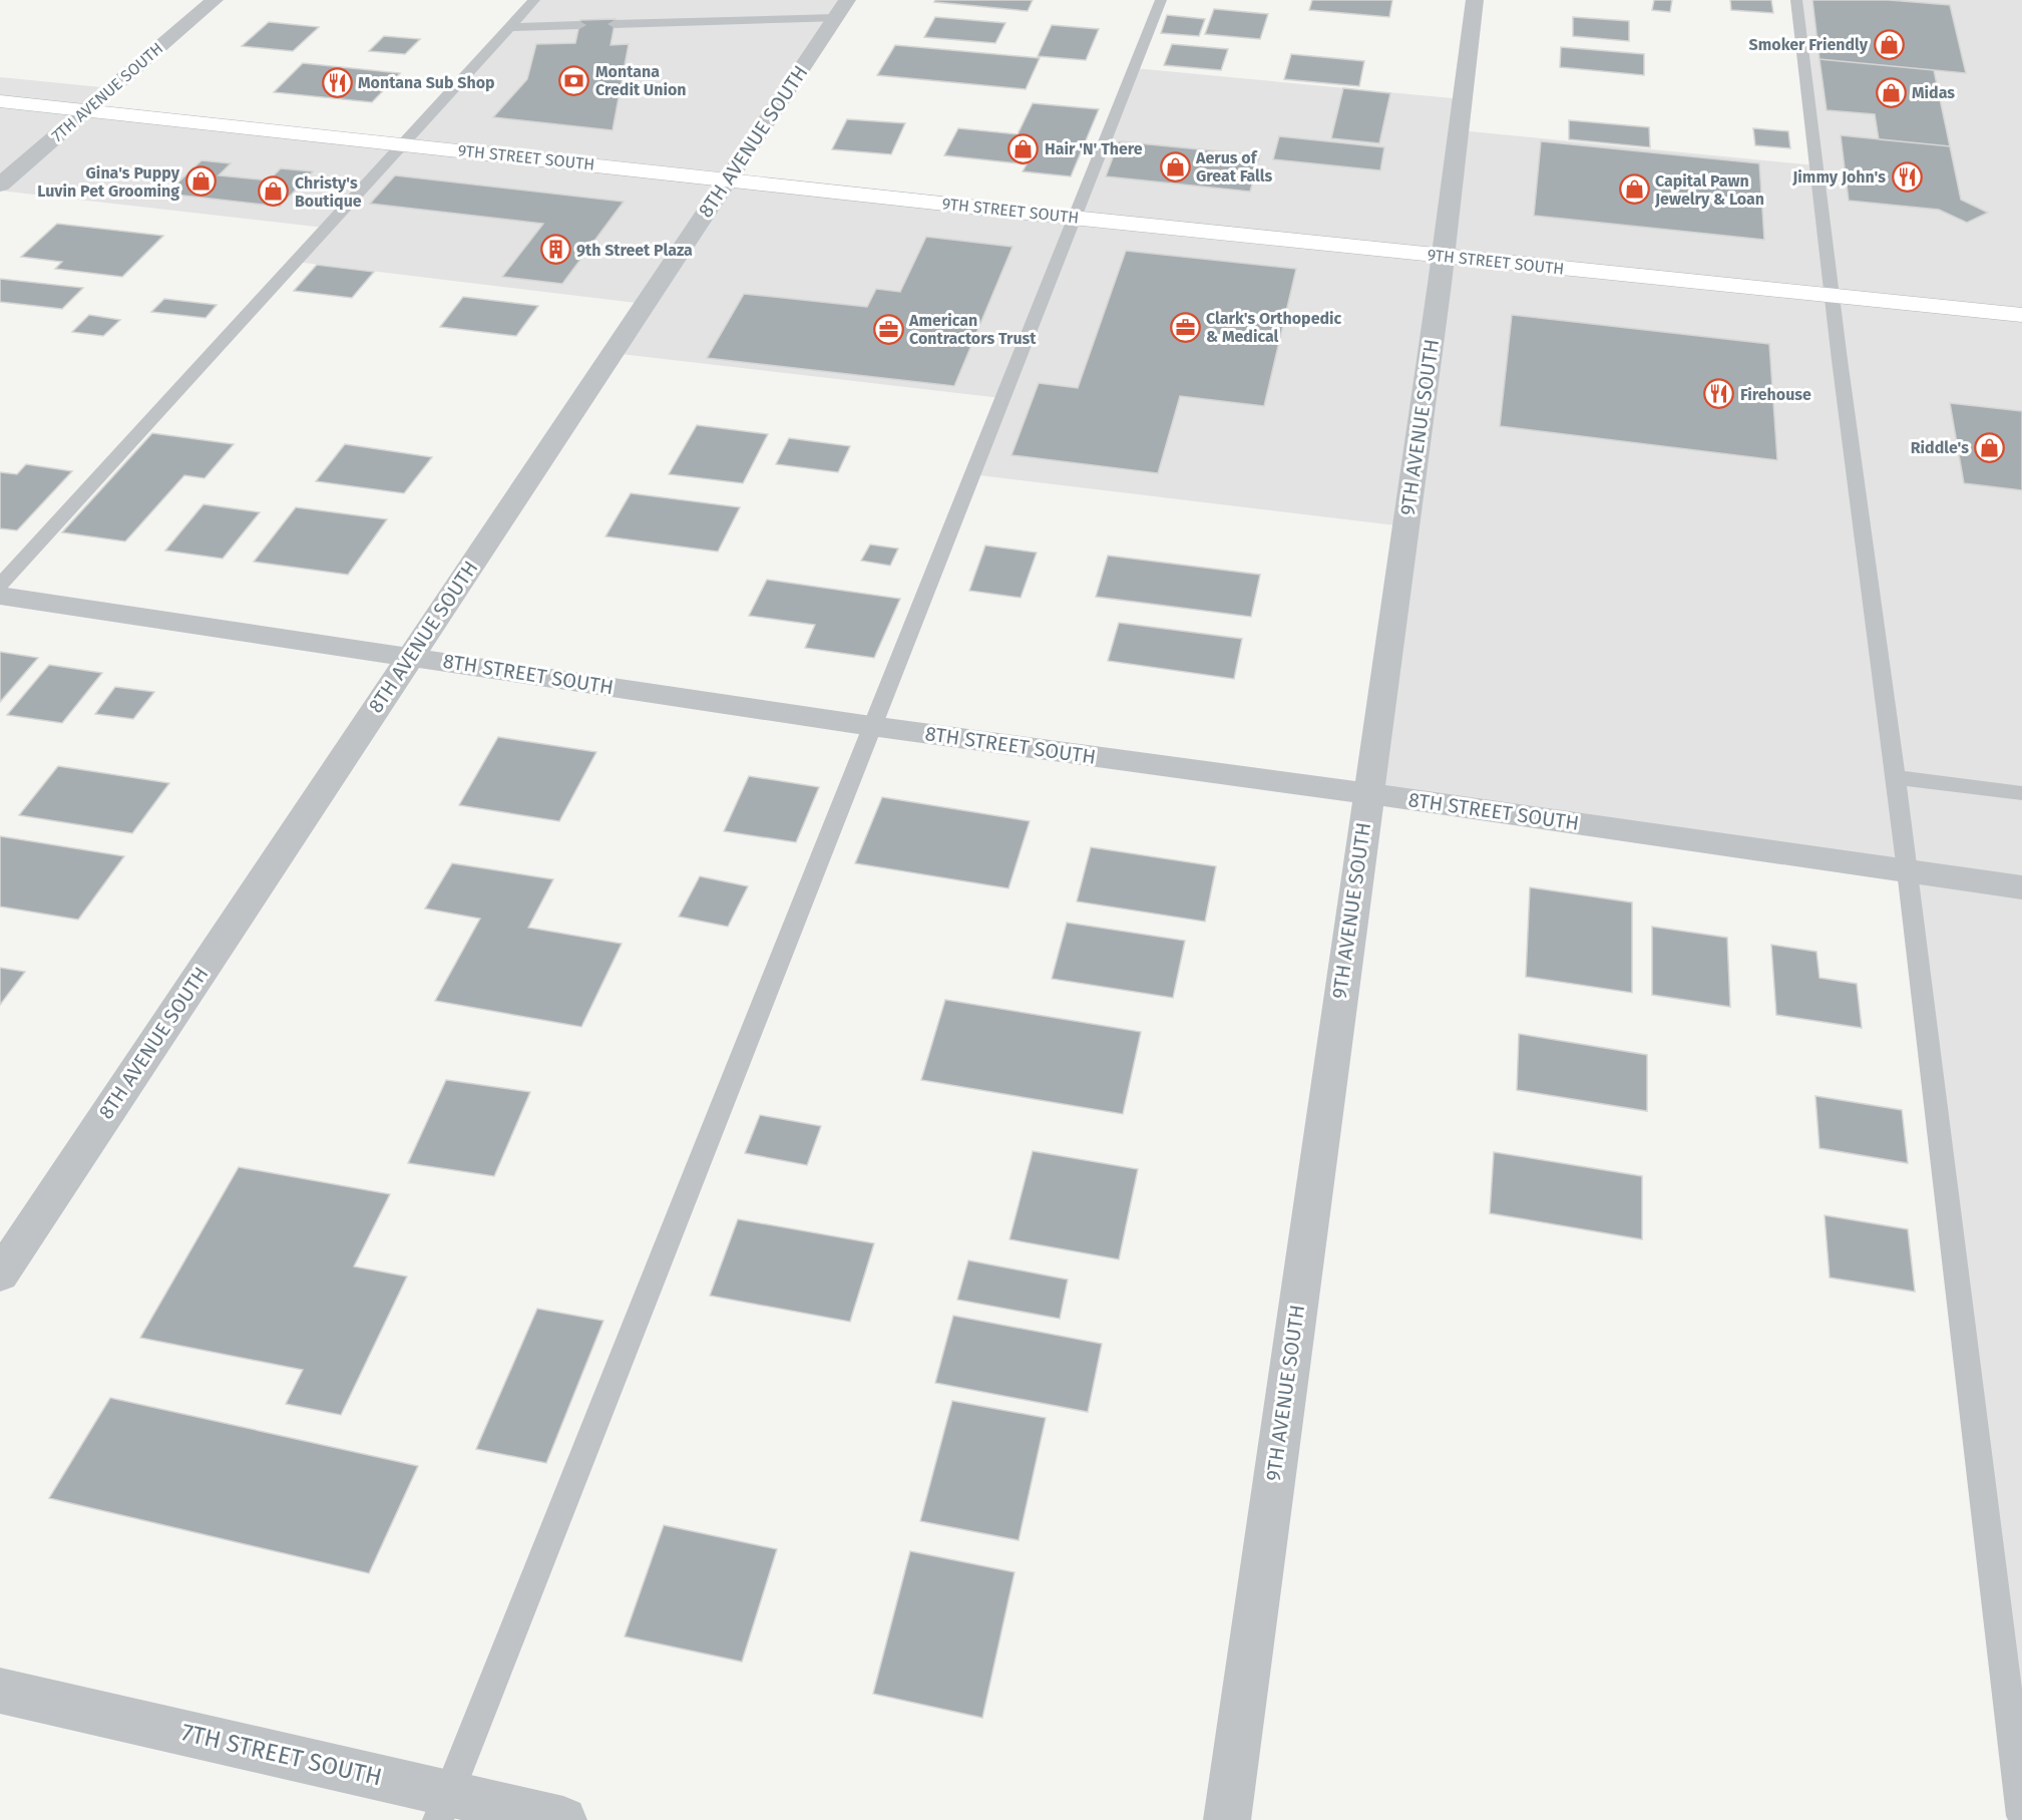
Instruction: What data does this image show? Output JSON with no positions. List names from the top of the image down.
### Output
{
  "streets": {
    "main road": ["9TH STREET SOUTH"],
    "street": [
      "7TH AVENUE SOUTH",
      "8TH AVENUE SOUTH",
      "9TH AVENUE SOUTH",
      "8TH STREET SOUTH",
      "7TH STREET SOUTH"
    ]
  },
  "crossings": [
    ["7TH AVENUE SOUTH", "9TH STREET SOUTH"],
    ["8TH AVENUE SOUTH", "9TH STREET SOUTH"],
    ["8TH AVENUE SOUTH", "8TH STREET SOUTH"],
    ["9TH STREET SOUTH", "9TH AVENUE SOUTH"],
    ["9TH AVENUE SOUTH", "8TH STREET SOUTH"]
  ],
  "places": {
    "shop": [
      "Smoker Friendly",
      "Midas",
      "Hair 'N' There",
      "Aerus of Great Falls",
      "Gina's Puppy Luvin Pet Grooming",
      "Capital Pawn Jewelry & Loan",
      "Christy's Boutique",
      "Riddle's"
    ],
    "bank": ["Montana Credit Union"],
    "restaurant": ["Montana Sub Shop", "Jimmy John's", "Firehouse"],
    "building": ["9th Street Plaza"],
    "office": ["Clark's Orthopedic & Medical", "American Contractors Trust"]
  }
}
